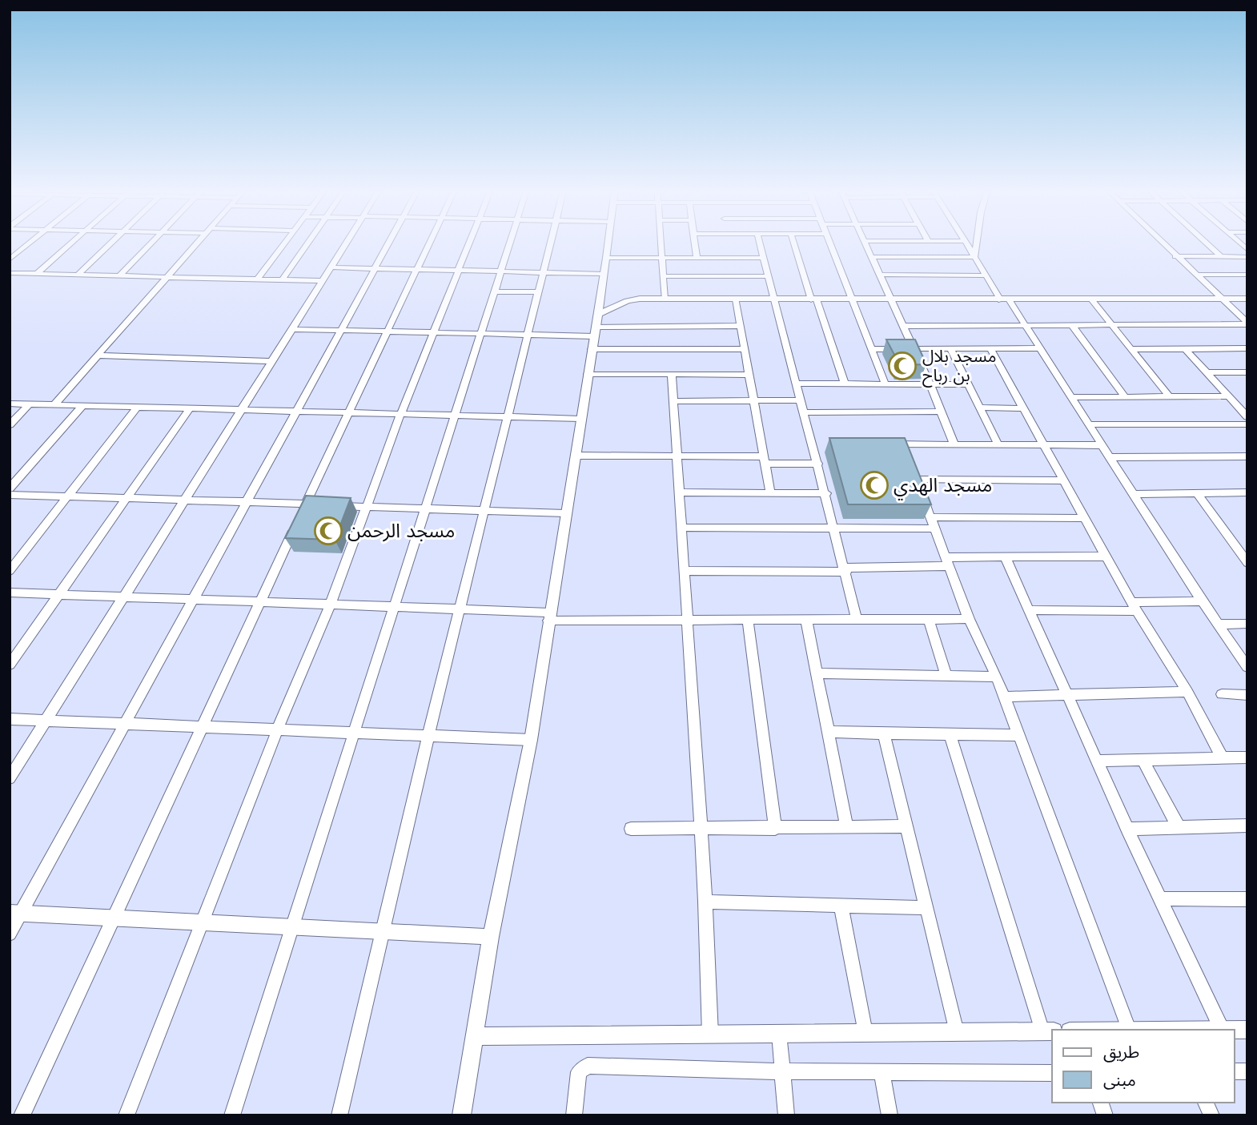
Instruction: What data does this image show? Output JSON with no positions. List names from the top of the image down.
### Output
{
  "places": {
    "mosque": ["مسجد بلال بن رباح", "مسجد الهدي", "مسجد الرحمن"]
  },
  "legend": ["طريق", "مبنى"]
}
